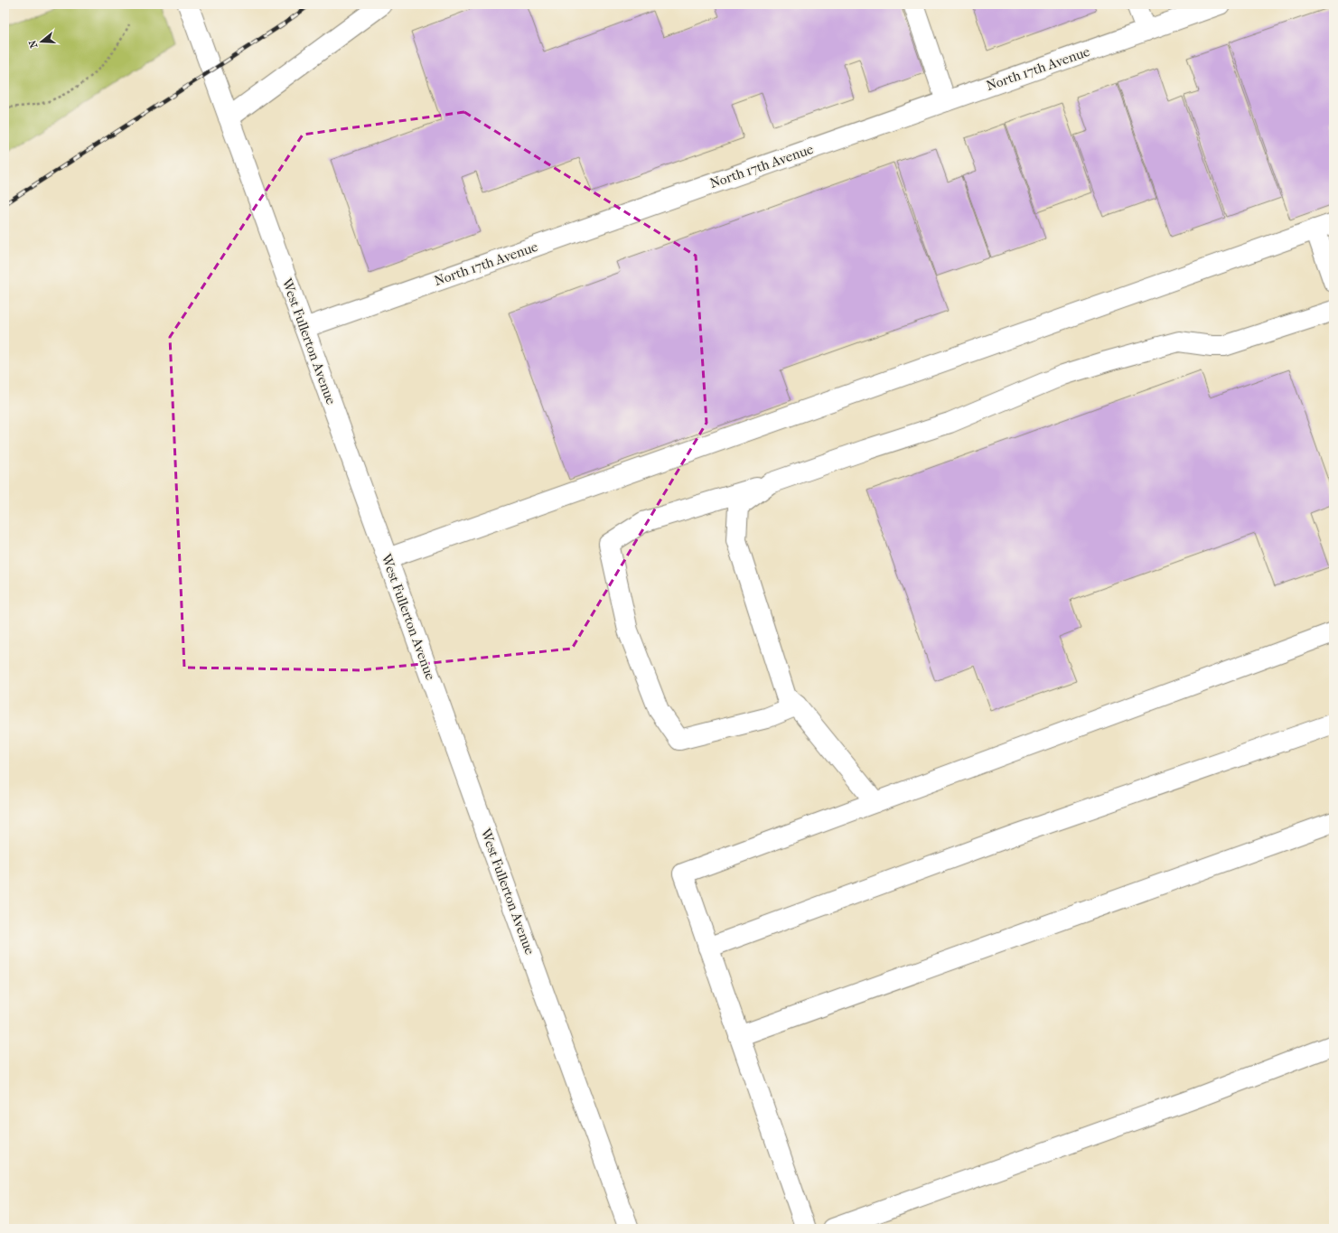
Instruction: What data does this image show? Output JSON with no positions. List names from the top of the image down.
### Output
{
  "streets": {
    "street": ["North 17th Avenue", "West Fullerton Avenue"]
  },
  "crossings": [
    ["North 17th Avenue", "West Fullerton Avenue"]
  ],
  "north": "left"
}
